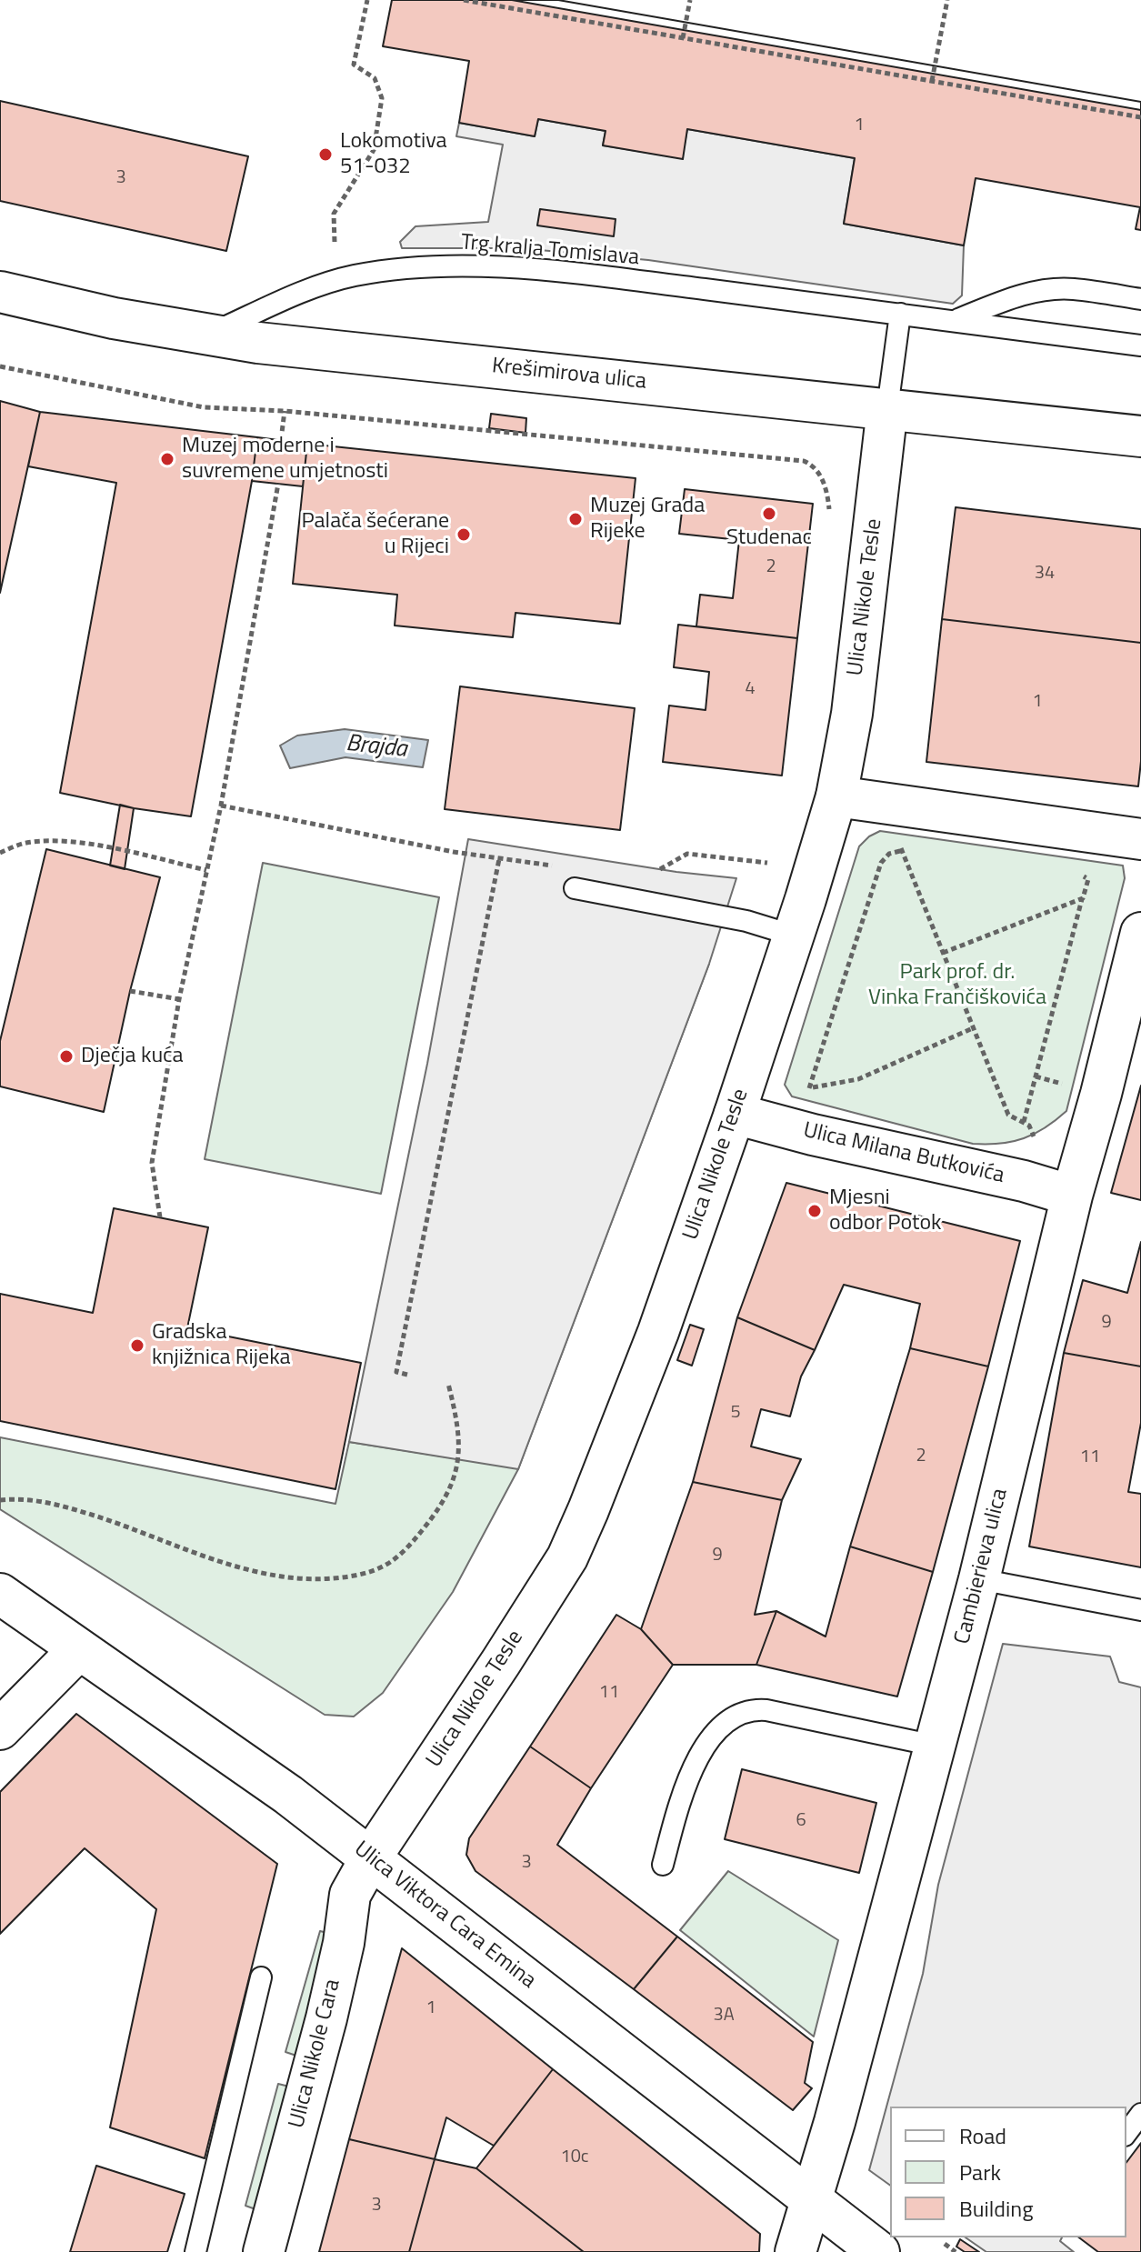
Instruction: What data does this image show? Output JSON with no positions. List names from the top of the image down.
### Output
{
  "streets": {
    "main road": [
      "Krešimirova ulica",
      "Ulica Nikole Tesle",
      "Ulica Milana Butkovića",
      "Cambierieva ulica",
      "Ulica Viktora Cara Emina",
      "Ulica Nikole Cara"
    ],
    "lane": ["Trg kralja Tomislava"]
  },
  "crossings": [
    ["Trg kralja Tomislava", "Krešimirova ulica"],
    ["Krešimirova ulica", "Ulica Nikole Tesle"],
    ["Ulica Nikole Tesle", "Ulica Milana Butkovića"],
    ["Ulica Nikole Tesle", "Ulica Viktora Cara Emina"],
    ["Ulica Nikole Tesle", "Ulica Nikole Cara"],
    ["Ulica Milana Butkovića", "Cambierieva ulica"],
    ["Cambierieva ulica", "Ulica Viktora Cara Emina"],
    ["Ulica Viktora Cara Emina", "Ulica Nikole Cara"]
  ],
  "water": ["Brajda"],
  "parks": ["Park prof. dr. Vinka Frančiškovića"],
  "places": [
    "Lokomotiva 51-032",
    "Muzej moderne i suvremene umjetnosti",
    "Studenac",
    "Muzej Grada Rijeke",
    "Palača šećerane u Rijeci",
    "Dječja kuća",
    "Mjesni odbor Potok",
    "Gradska knjižnica Rijeka"
  ],
  "house_numbers": [
    "1",
    "3",
    "2",
    "34",
    "4",
    "1",
    "9",
    "5",
    "2",
    "11",
    "9",
    "11",
    "6",
    "3",
    "1",
    "3A",
    "10c",
    "3"
  ],
  "legend": ["Road", "Park", "Building"]
}
